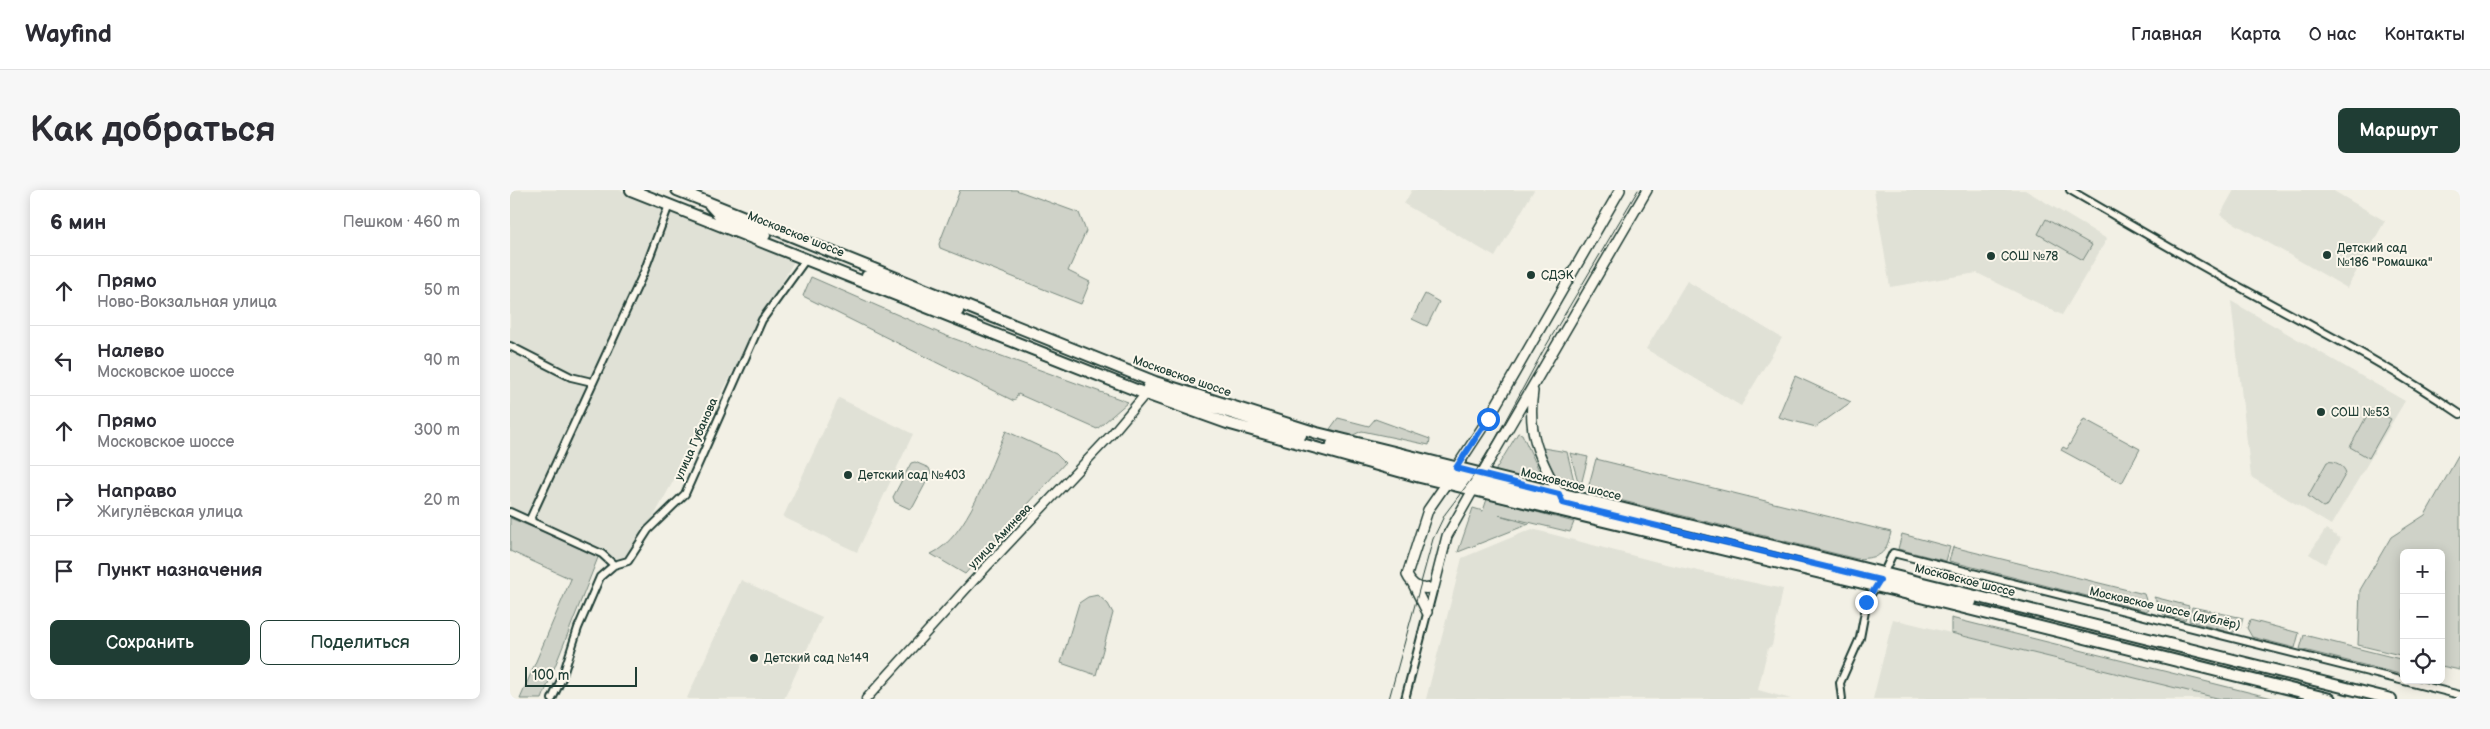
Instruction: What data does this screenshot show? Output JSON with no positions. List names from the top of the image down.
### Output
{
  "streets": {
    "main road": ["Московское шоссе"],
    "street": ["улица Губанова", "улица Аминева", "Московское шоссе (дублёр)"]
  },
  "crossings": [
    ["Московское шоссе", "улица Губанова"],
    ["Московское шоссе", "улица Аминева"],
    ["Московское шоссе", "Московское шоссе (дублёр)"]
  ],
  "places": [
    "Детский сад №186 \"Ромашка\"",
    "СОШ №78",
    "СДЭК",
    "СОШ №53",
    "Детский сад №403",
    "Детский сад №149"
  ],
  "scale_bar": "100 m",
  "page": {
    "header": "Wayfind",
    "nav": [
      "Главная",
      "Карта",
      "О нас",
      "Контакты"
    ],
    "buttons": [
      "Маршрут",
      ["Сохранить", "Поделиться"]
    ],
    "title": "Как добраться",
    "heading": ["6 мин", "Пешком · 460 m"],
    "list": [
      ["Прямо", "Ново-Вокзальная улица", "50 m"],
      ["Налево", "Московское шоссе", "90 m"],
      ["Прямо", "Московское шоссе", "300 m"],
      ["Направо", "Жигулёвская улица", "20 m"],
      "Пункт назначения"
    ],
    "map_buttons": ["+", "−"],
    "scale": "100 m"
  }
}
